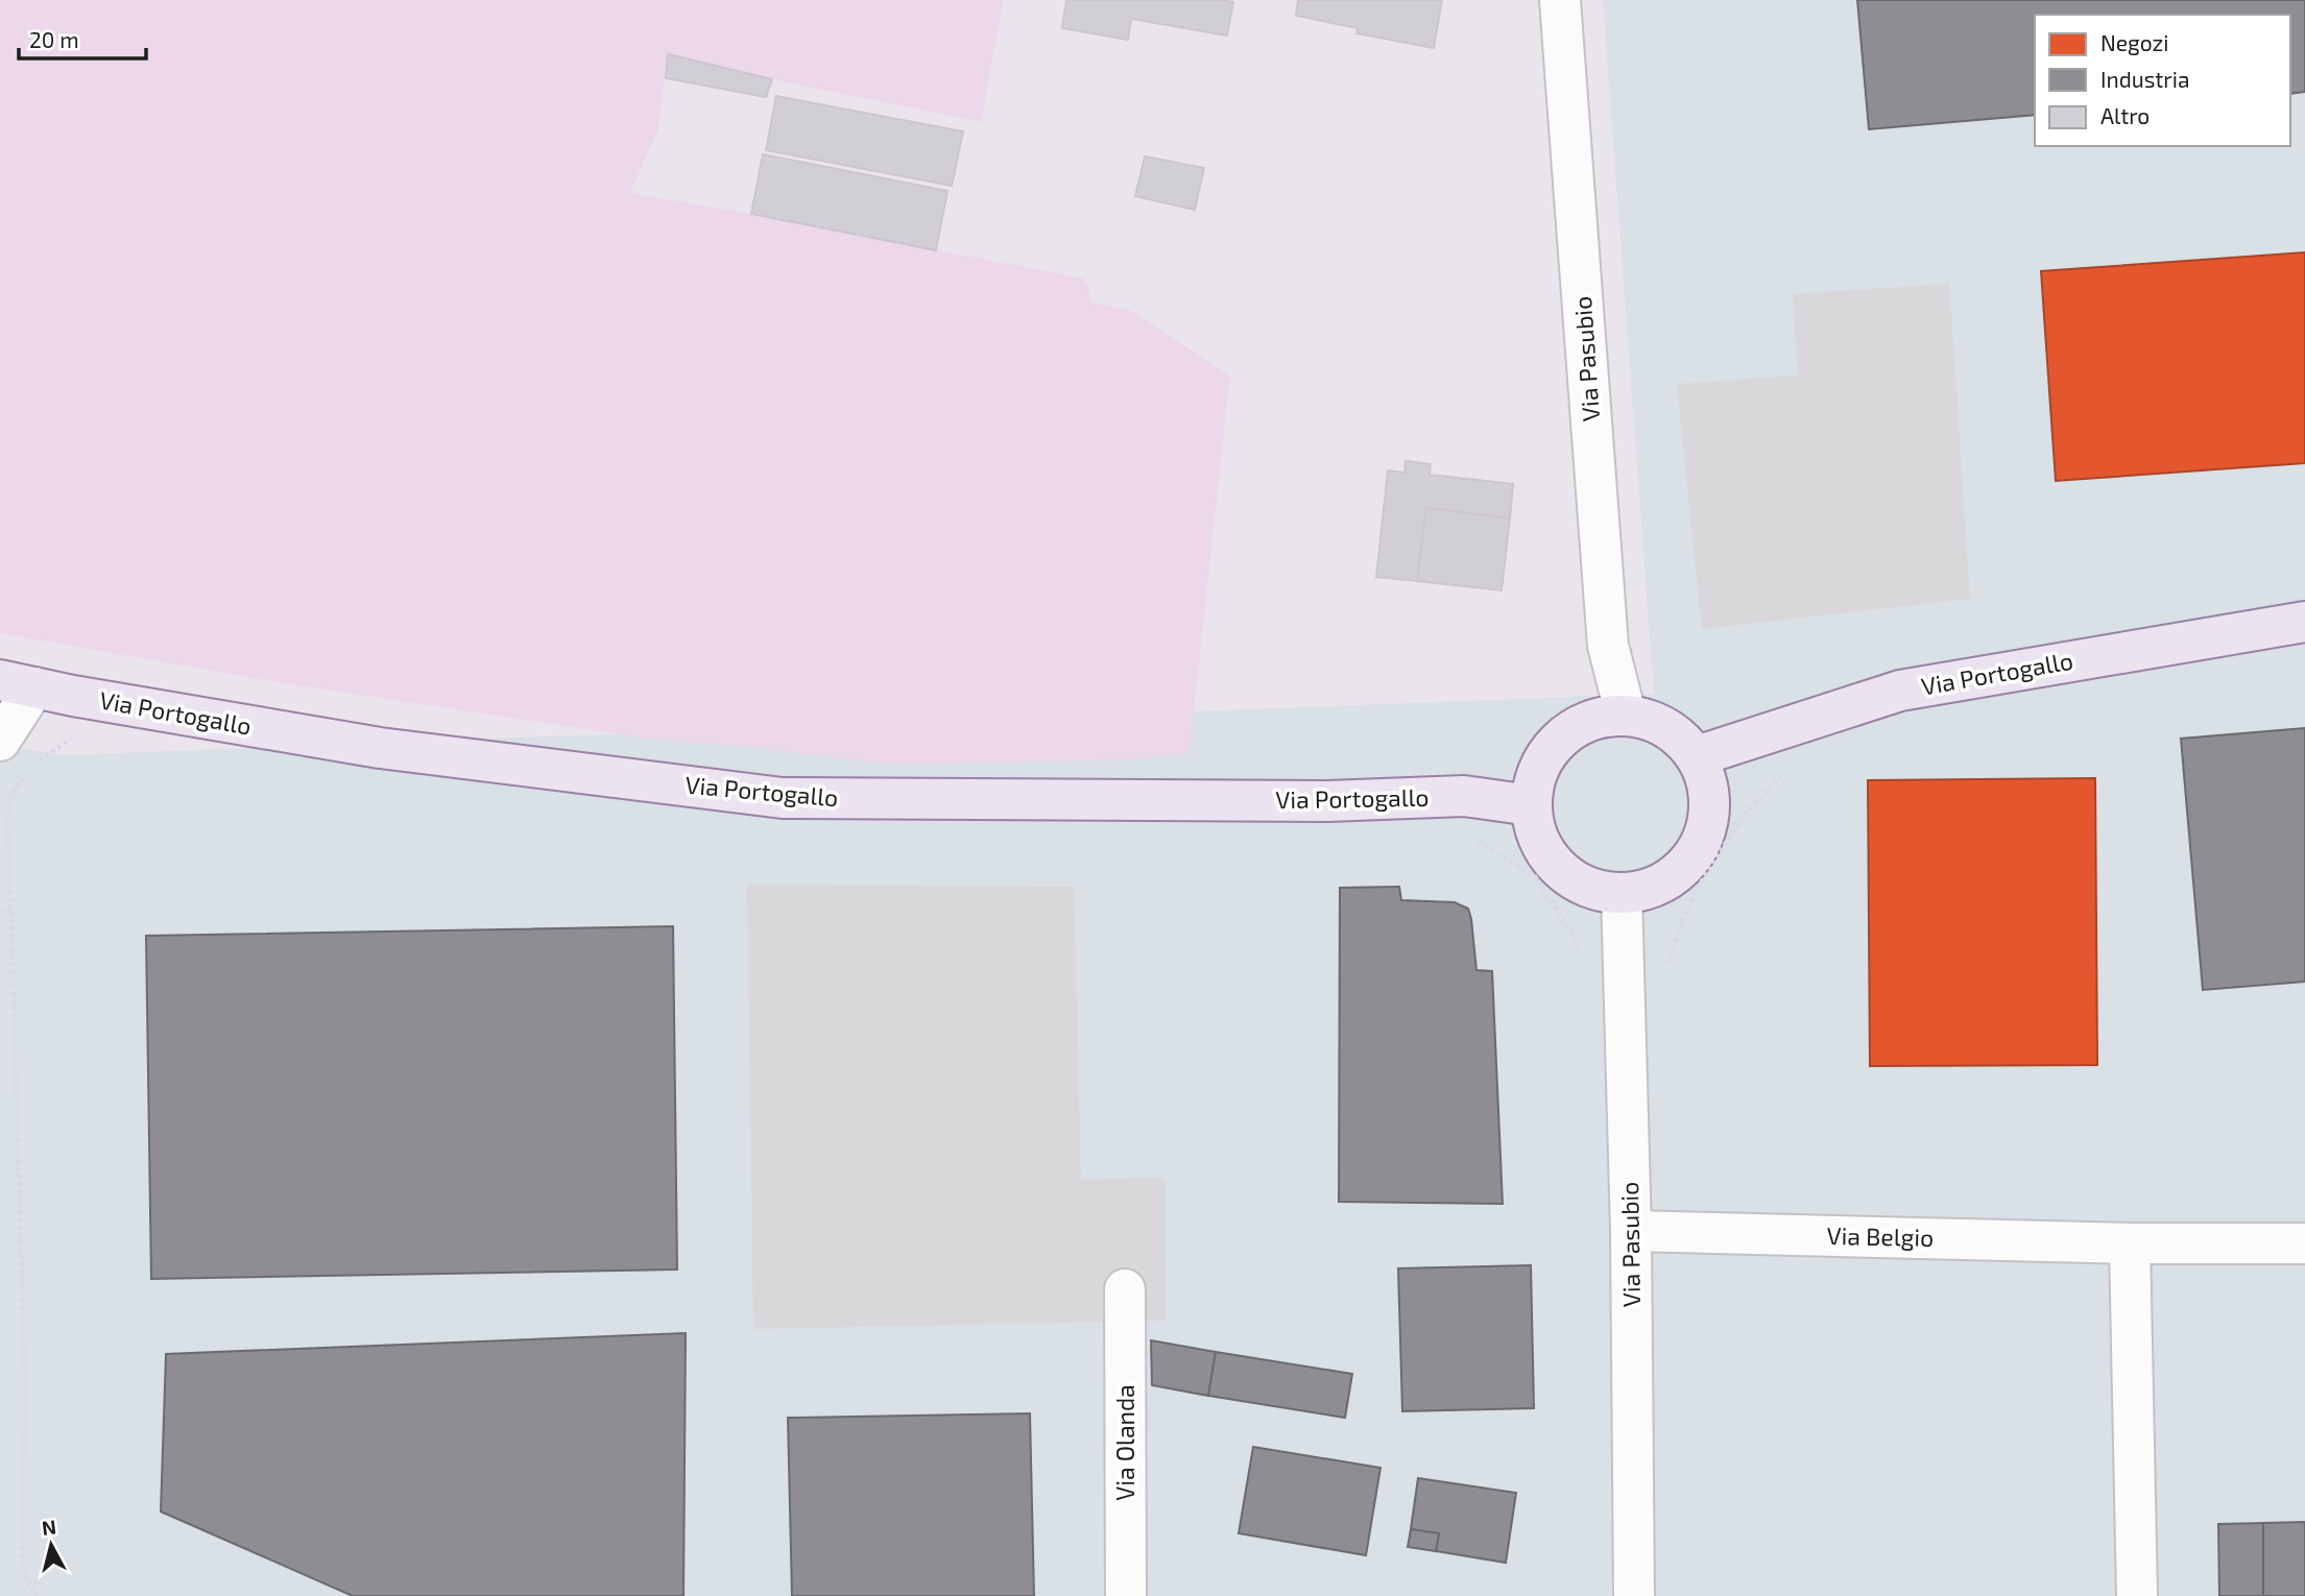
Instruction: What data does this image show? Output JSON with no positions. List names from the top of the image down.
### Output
{
  "streets": {
    "main road": ["Via Portogallo"],
    "street": ["Via Pasubio", "Via Belgio", "Via Olanda"]
  },
  "crossings": [
    ["Via Pasubio", "Via Portogallo"],
    ["Via Pasubio", "Via Belgio"]
  ],
  "legend": ["Negozi", "Industria", "Altro"],
  "scale_bar": "20 m",
  "north": "top"
}
